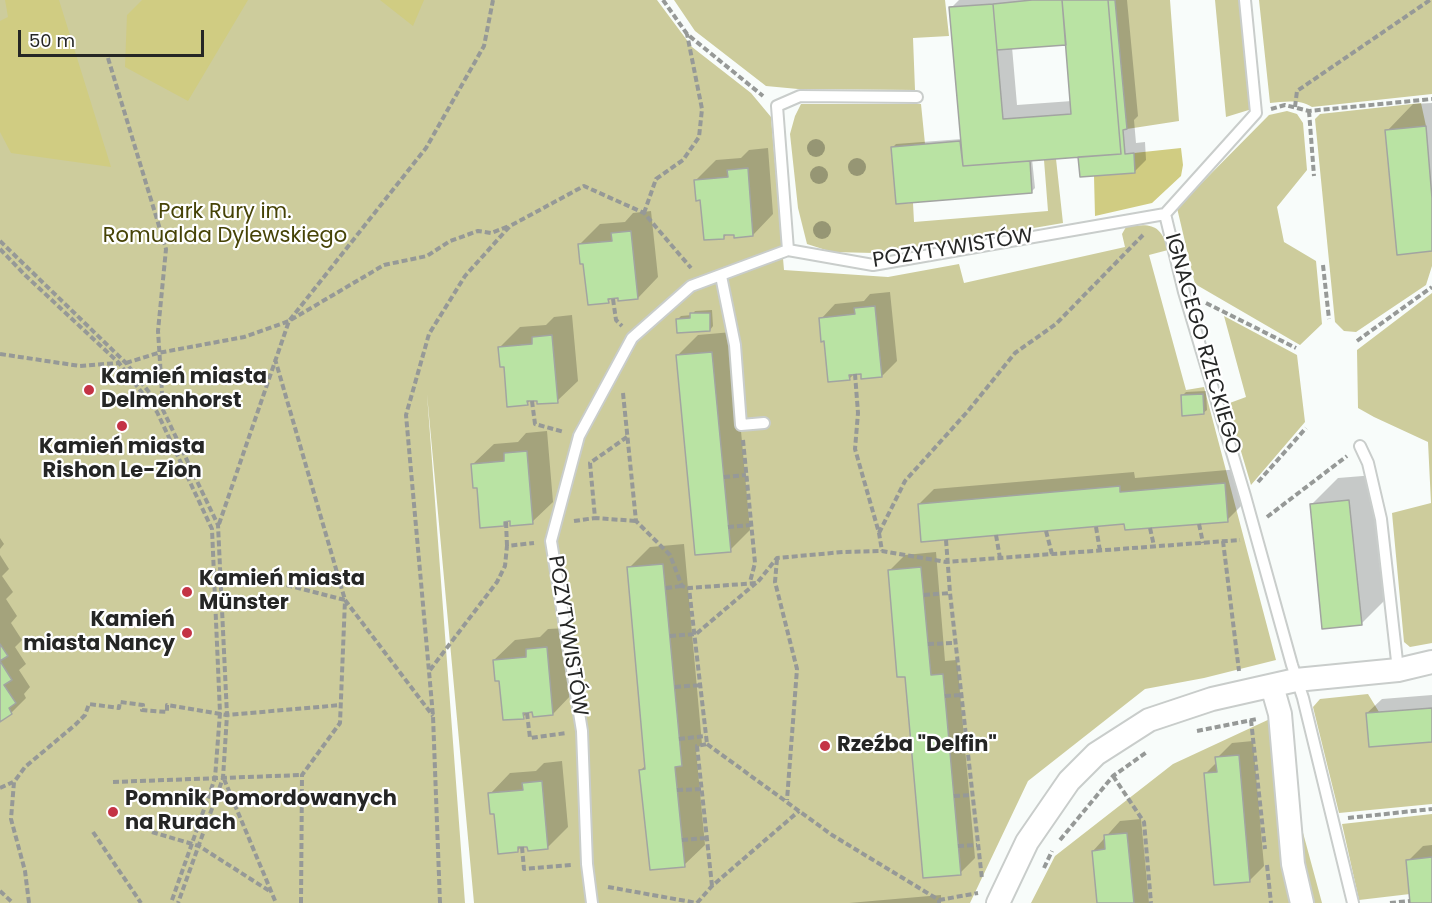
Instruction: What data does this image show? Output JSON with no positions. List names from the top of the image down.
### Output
{
  "streets": {
    "lane": ["POZYTYWISTÓW", "IGNACEGO RZECKIEGO"]
  },
  "crossings": [
    ["POZYTYWISTÓW", "IGNACEGO RZECKIEGO"]
  ],
  "parks": ["Park Rury im. Romualda Dylewskiego"],
  "places": [
    "Kamień miasta Delmenhorst",
    "Kamień miasta Rishon Le-Zion",
    "Kamień miasta Münster",
    "Kamień miasta Nancy",
    "Rzeźba \"Delfin\"",
    "Pomnik Pomordowanych na Rurach"
  ],
  "scale_bar": "50 m"
}
